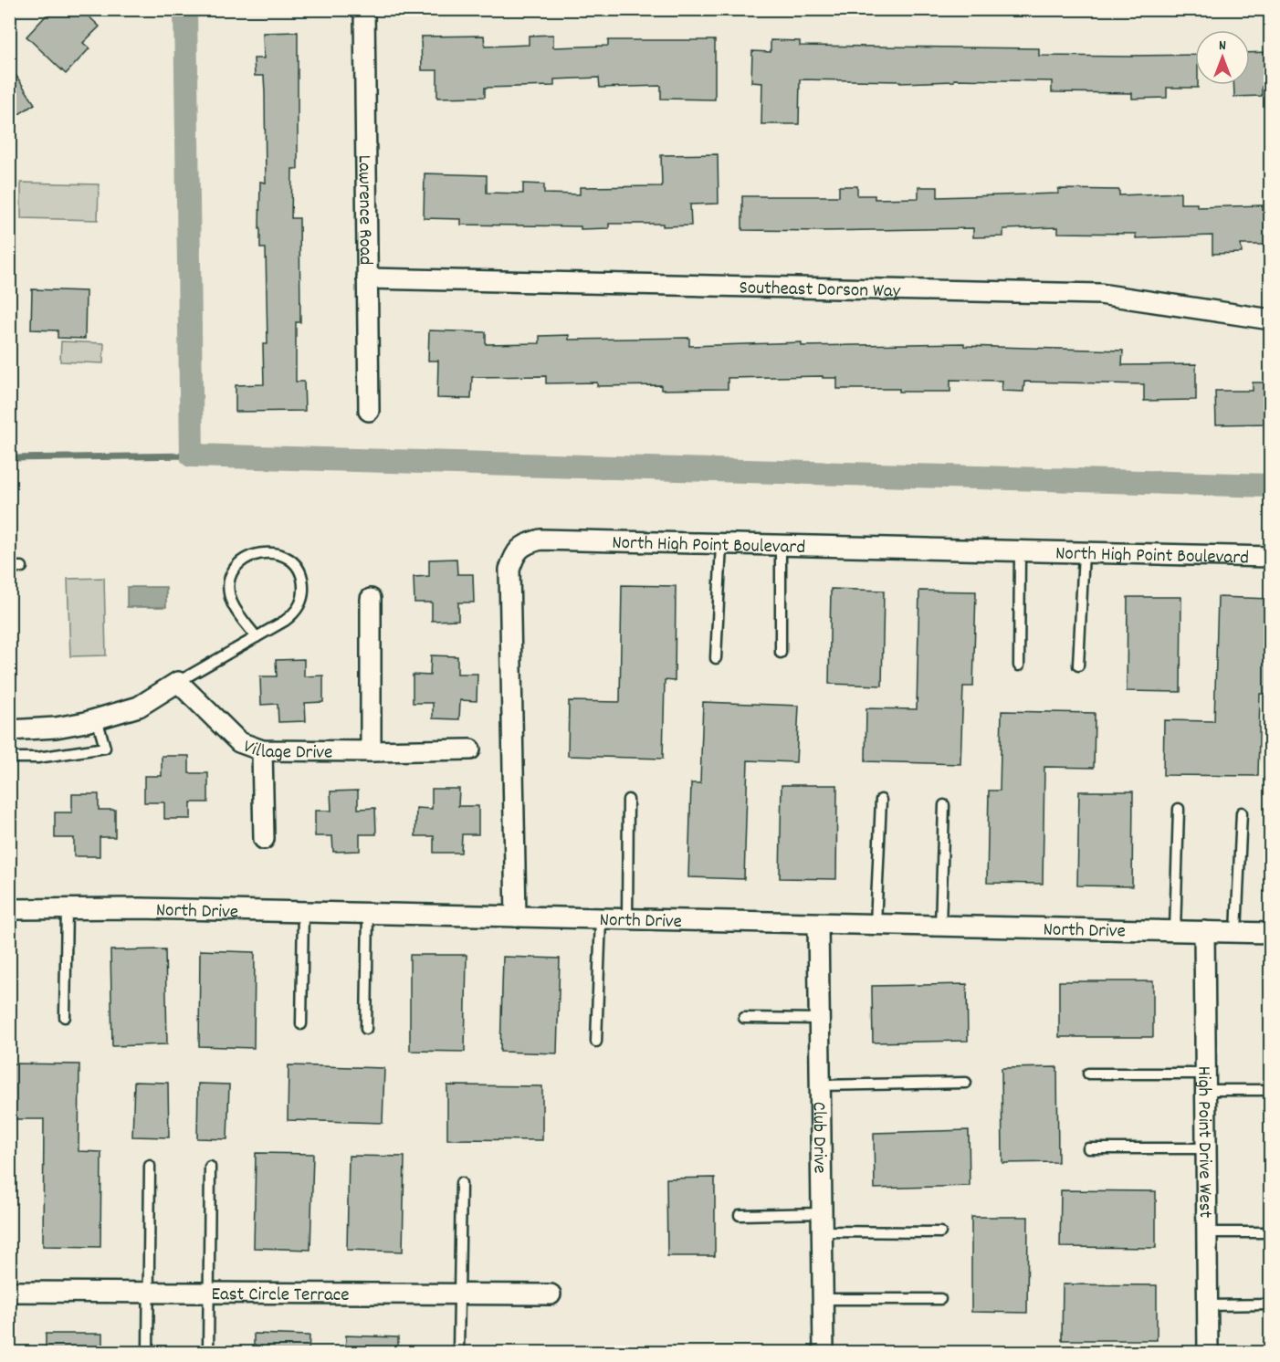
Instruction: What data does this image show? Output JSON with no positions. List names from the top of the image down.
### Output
{
  "streets": {
    "street": [
      "Lawrence Road",
      "Southeast Dorson Way",
      "North High Point Boulevard",
      "Village Drive",
      "North Drive",
      "Club Drive",
      "High Point Drive West",
      "East Circle Terrace"
    ]
  },
  "crossings": [
    ["Lawrence Road", "Southeast Dorson Way"],
    ["North High Point Boulevard", "North Drive"],
    ["North Drive", "Club Drive"],
    ["North Drive", "High Point Drive West"]
  ],
  "north": "top"
}
